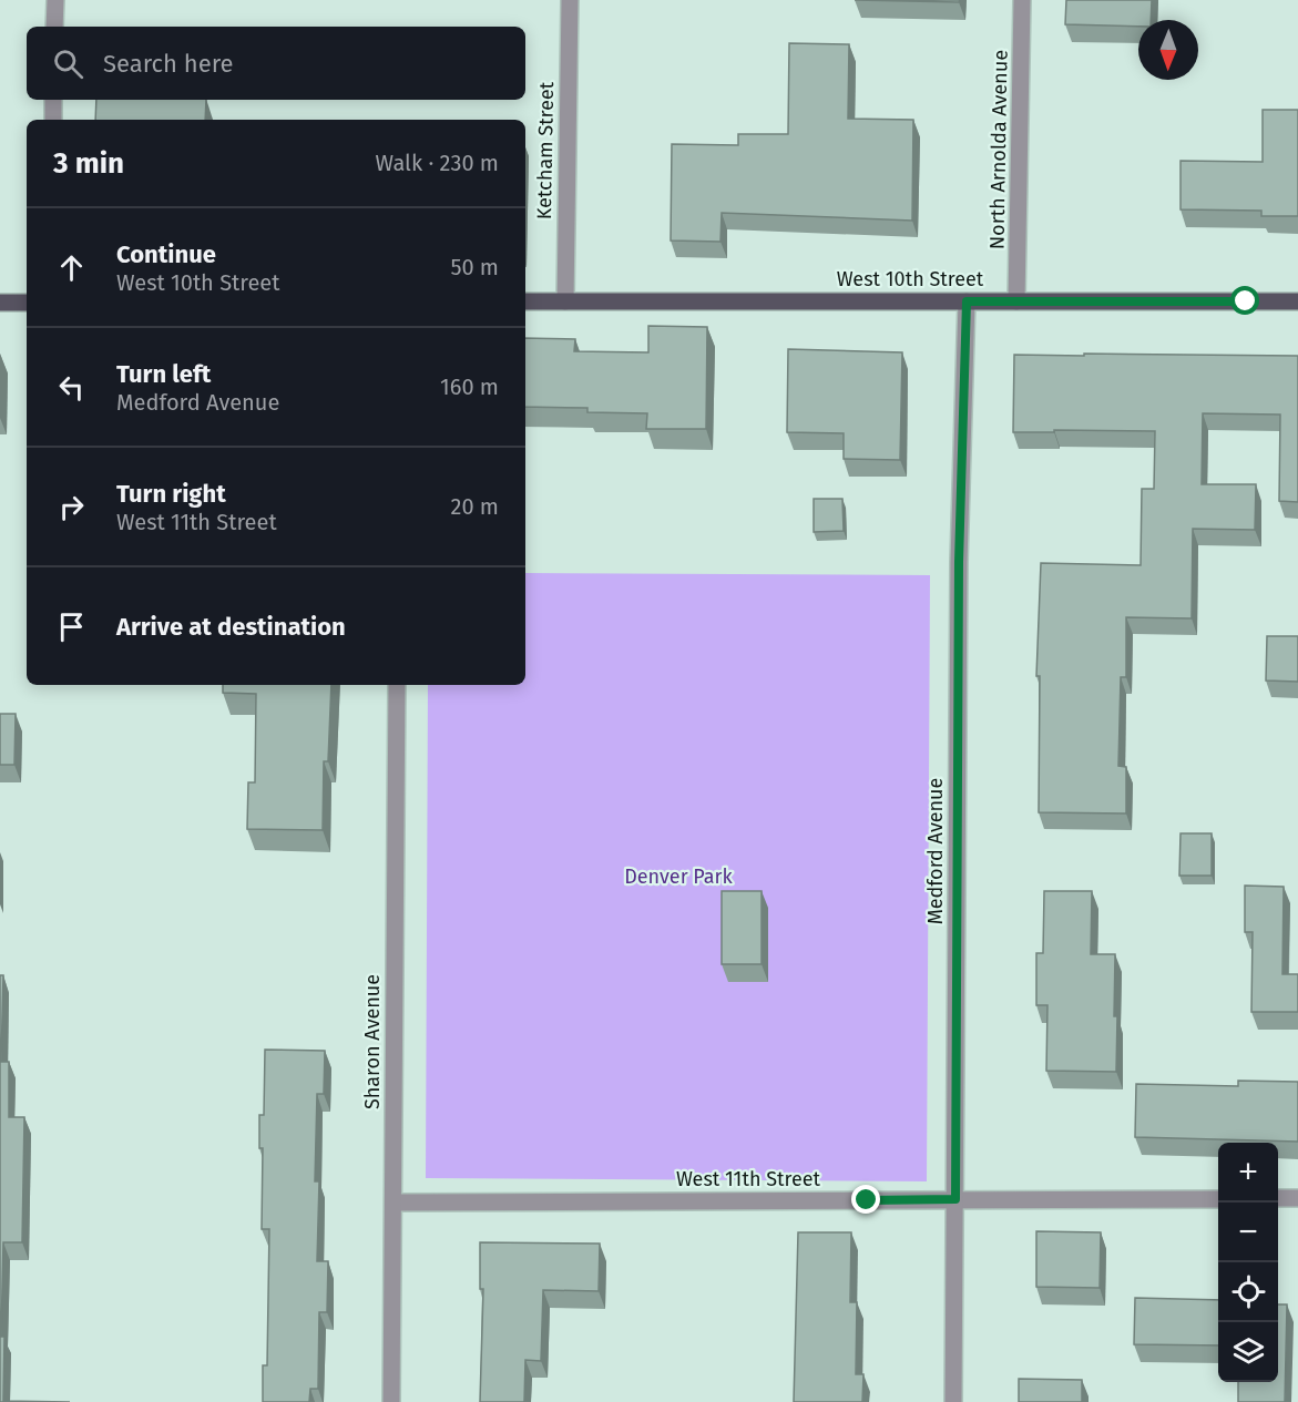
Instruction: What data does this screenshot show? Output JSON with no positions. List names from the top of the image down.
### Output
{
  "streets": {
    "main road": ["West 10th Street"],
    "street": [
      "North Arnolda Avenue",
      "Ketcham Street",
      "Medford Avenue",
      "Sharon Avenue",
      "West 11th Street"
    ]
  },
  "crossings": [
    ["North Arnolda Avenue", "West 10th Street"],
    ["Ketcham Street", "West 10th Street"],
    ["West 10th Street", "Medford Avenue"],
    ["Medford Avenue", "West 11th Street"],
    ["Sharon Avenue", "West 11th Street"]
  ],
  "parks": ["Denver Park"],
  "north": "bottom",
  "page": {
    "search": "Search here",
    "heading": ["3 min", "Walk · 230 m"],
    "list": [
      ["Continue", "West 10th Street", "50 m"],
      ["Turn left", "Medford Avenue", "160 m"],
      ["Turn right", "West 11th Street", "20 m"],
      "Arrive at destination"
    ],
    "map_buttons": ["+", "−"]
  }
}
